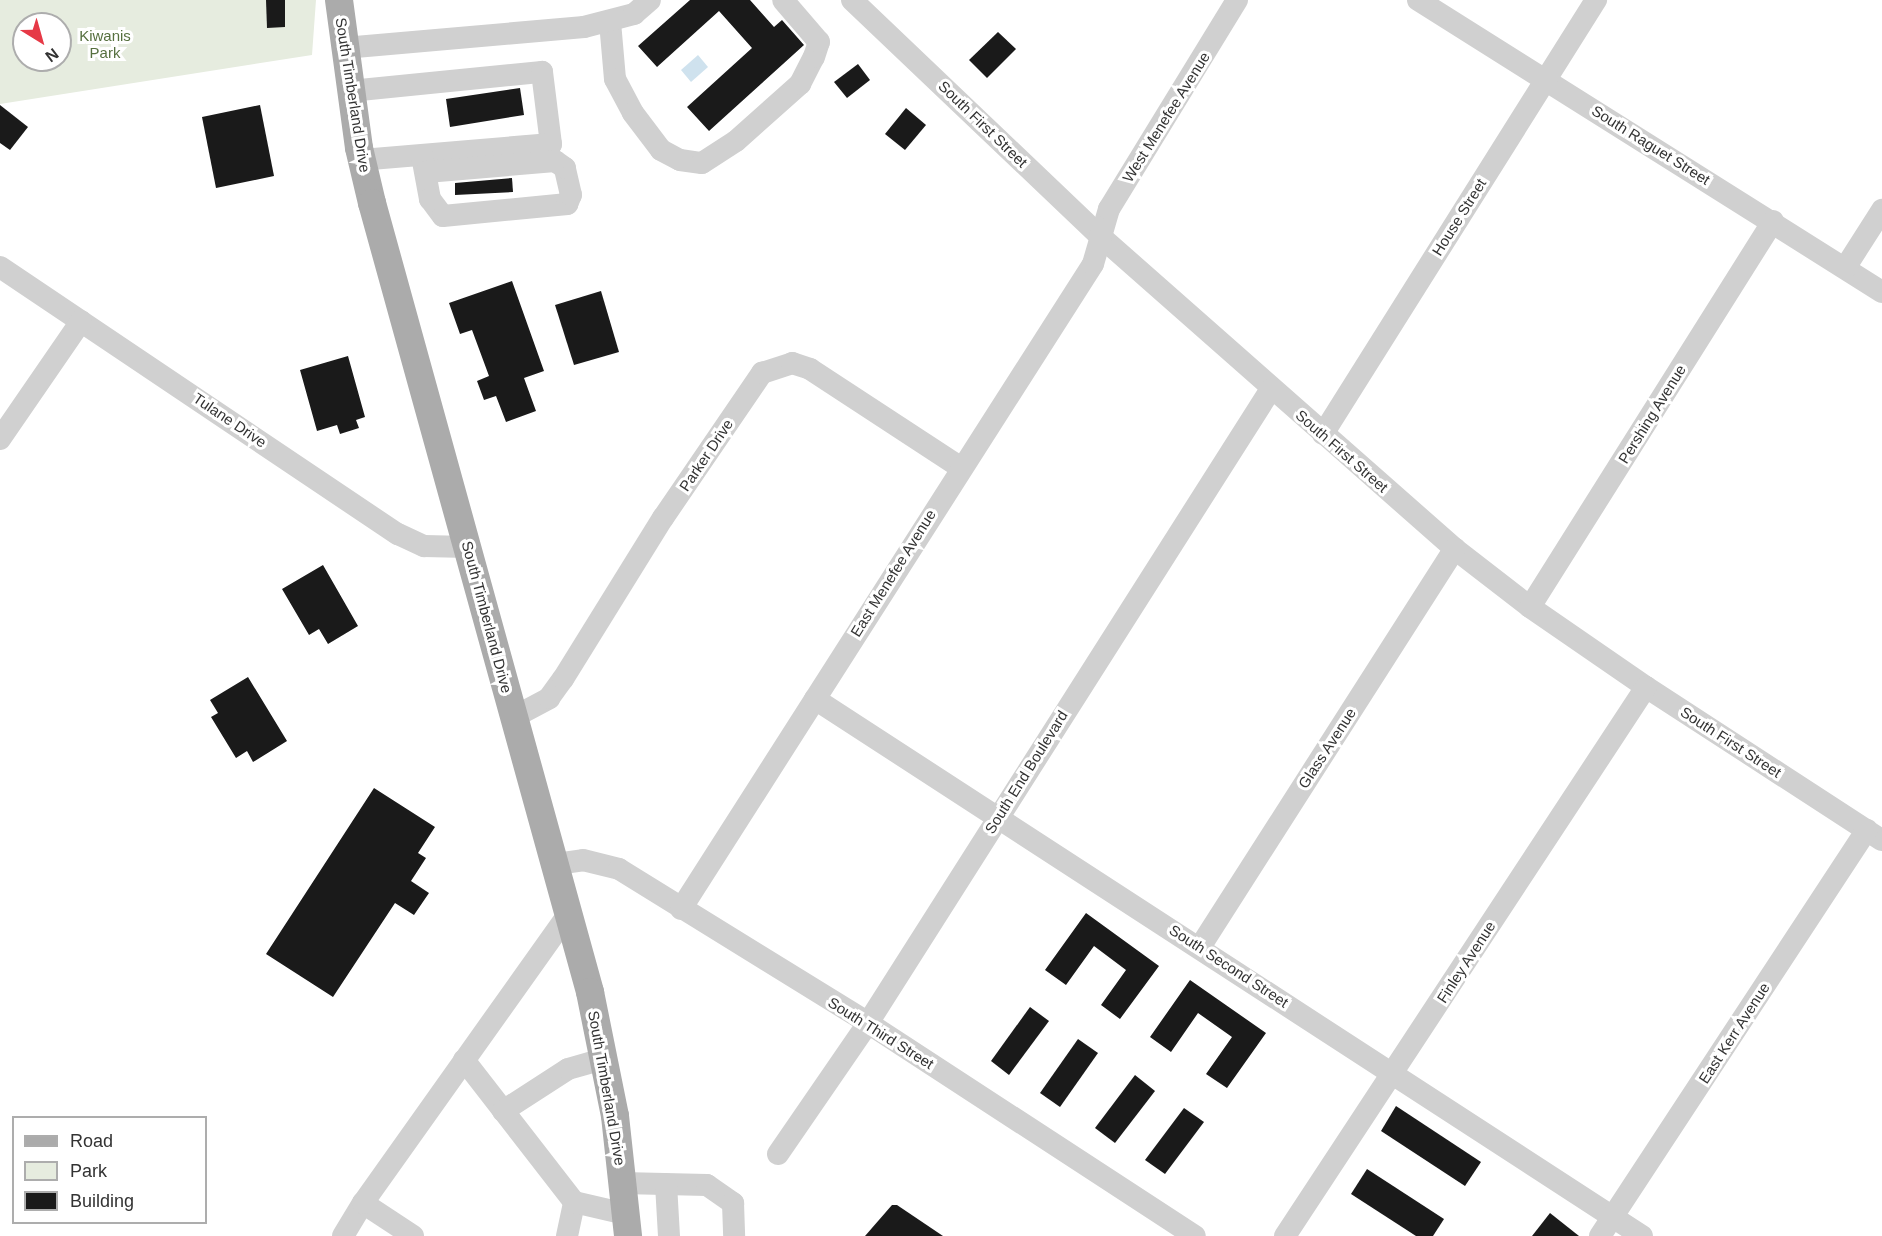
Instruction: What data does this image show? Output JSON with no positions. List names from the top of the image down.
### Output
{
  "streets": {
    "main road": ["South Timberland Drive"],
    "street": [
      "West Menefee Avenue",
      "South First Street",
      "South Raguet Street",
      "House Street",
      "Pershing Avenue",
      "Tulane Drive",
      "Parker Drive",
      "East Menefee Avenue",
      "Glass Avenue",
      "South End Boulevard",
      "Finley Avenue",
      "South Second Street",
      "South Third Street",
      "East Kerr Avenue"
    ]
  },
  "crossings": [
    ["South Timberland Drive", "Tulane Drive"],
    ["South Timberland Drive", "Parker Drive"],
    ["South Timberland Drive", "South Third Street"],
    ["West Menefee Avenue", "South First Street"],
    ["West Menefee Avenue", "East Menefee Avenue"],
    ["South First Street", "House Street"],
    ["South First Street", "Pershing Avenue"],
    ["South First Street", "East Menefee Avenue"],
    ["South First Street", "Glass Avenue"],
    ["South First Street", "South End Boulevard"],
    ["South First Street", "Finley Avenue"],
    ["South First Street", "East Kerr Avenue"],
    ["South Raguet Street", "House Street"],
    ["South Raguet Street", "Pershing Avenue"],
    ["Parker Drive", "East Menefee Avenue"],
    ["East Menefee Avenue", "South Second Street"],
    ["East Menefee Avenue", "South Third Street"],
    ["Glass Avenue", "South Second Street"],
    ["South End Boulevard", "South Second Street"],
    ["South End Boulevard", "South Third Street"],
    ["Finley Avenue", "South Second Street"],
    ["South Second Street", "East Kerr Avenue"]
  ],
  "parks": ["Kiwanis Park"],
  "legend": ["Road", "Park", "Building"],
  "north": "bottom right"
}
